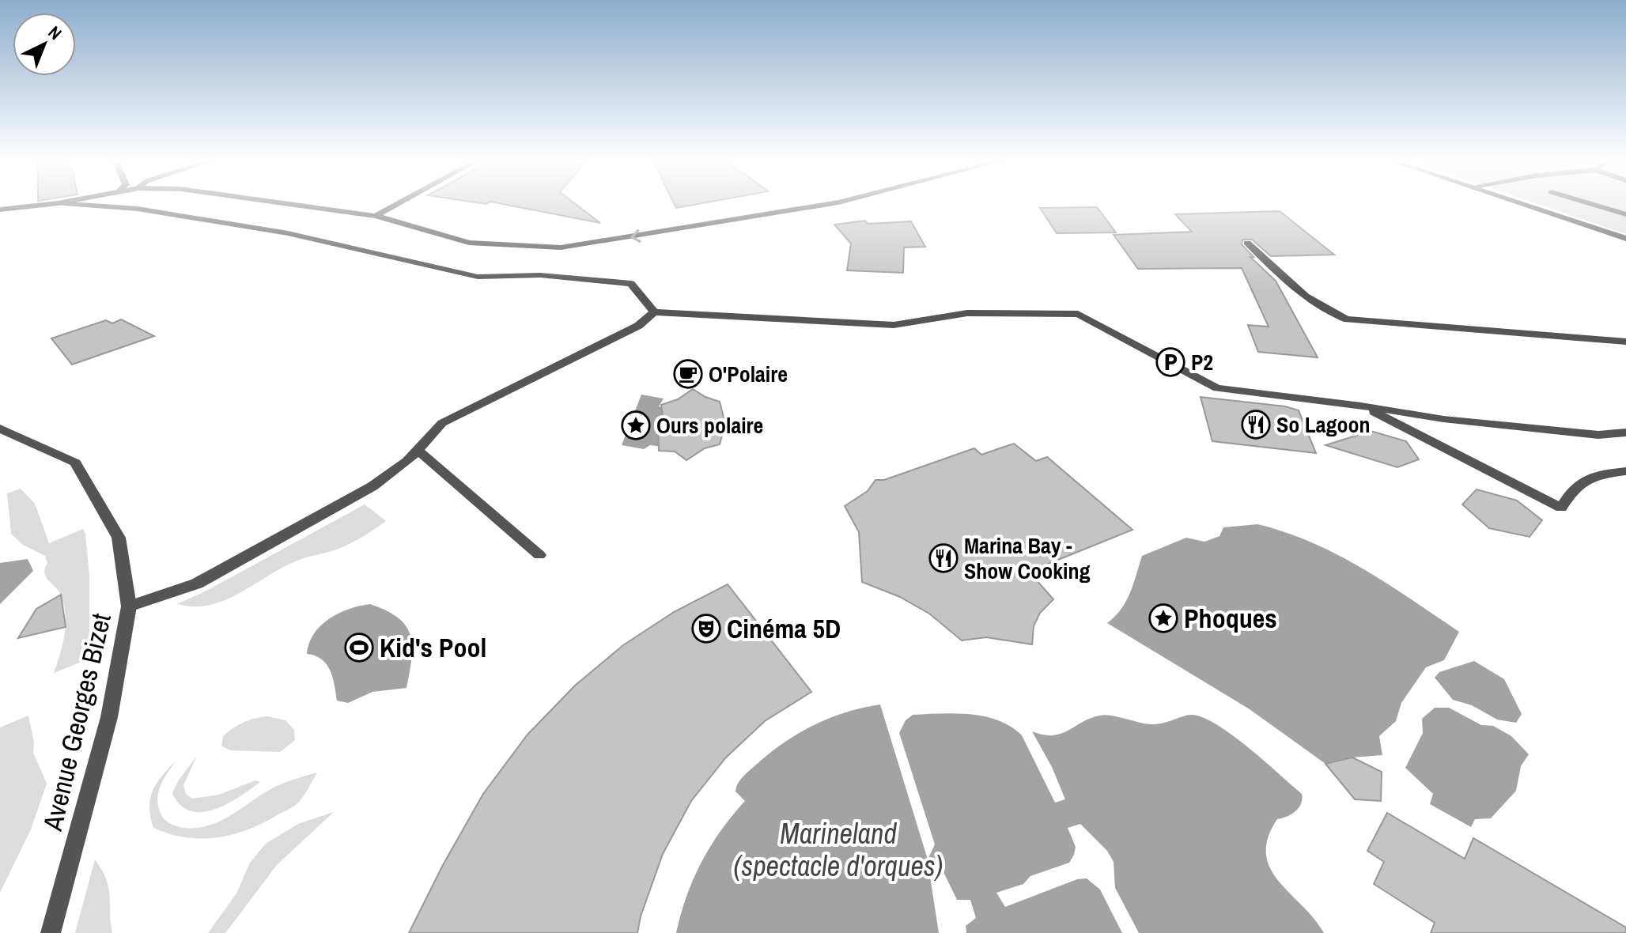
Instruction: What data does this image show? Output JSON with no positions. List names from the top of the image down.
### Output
{
  "streets": {
    "street": ["Avenue Georges Bizet"]
  },
  "water": ["Marineland (spectacle d'orques)"],
  "places": {
    "parking": ["P2"],
    "cafe": ["O'Polaire"],
    "restaurant": ["So Lagoon", "Marina Bay - Show Cooking"],
    "place": ["Ours polaire", "Phoques"],
    "theatre": ["Cinéma 5D"],
    "sports": ["Kid's Pool"]
  },
  "north": "top right"
}
